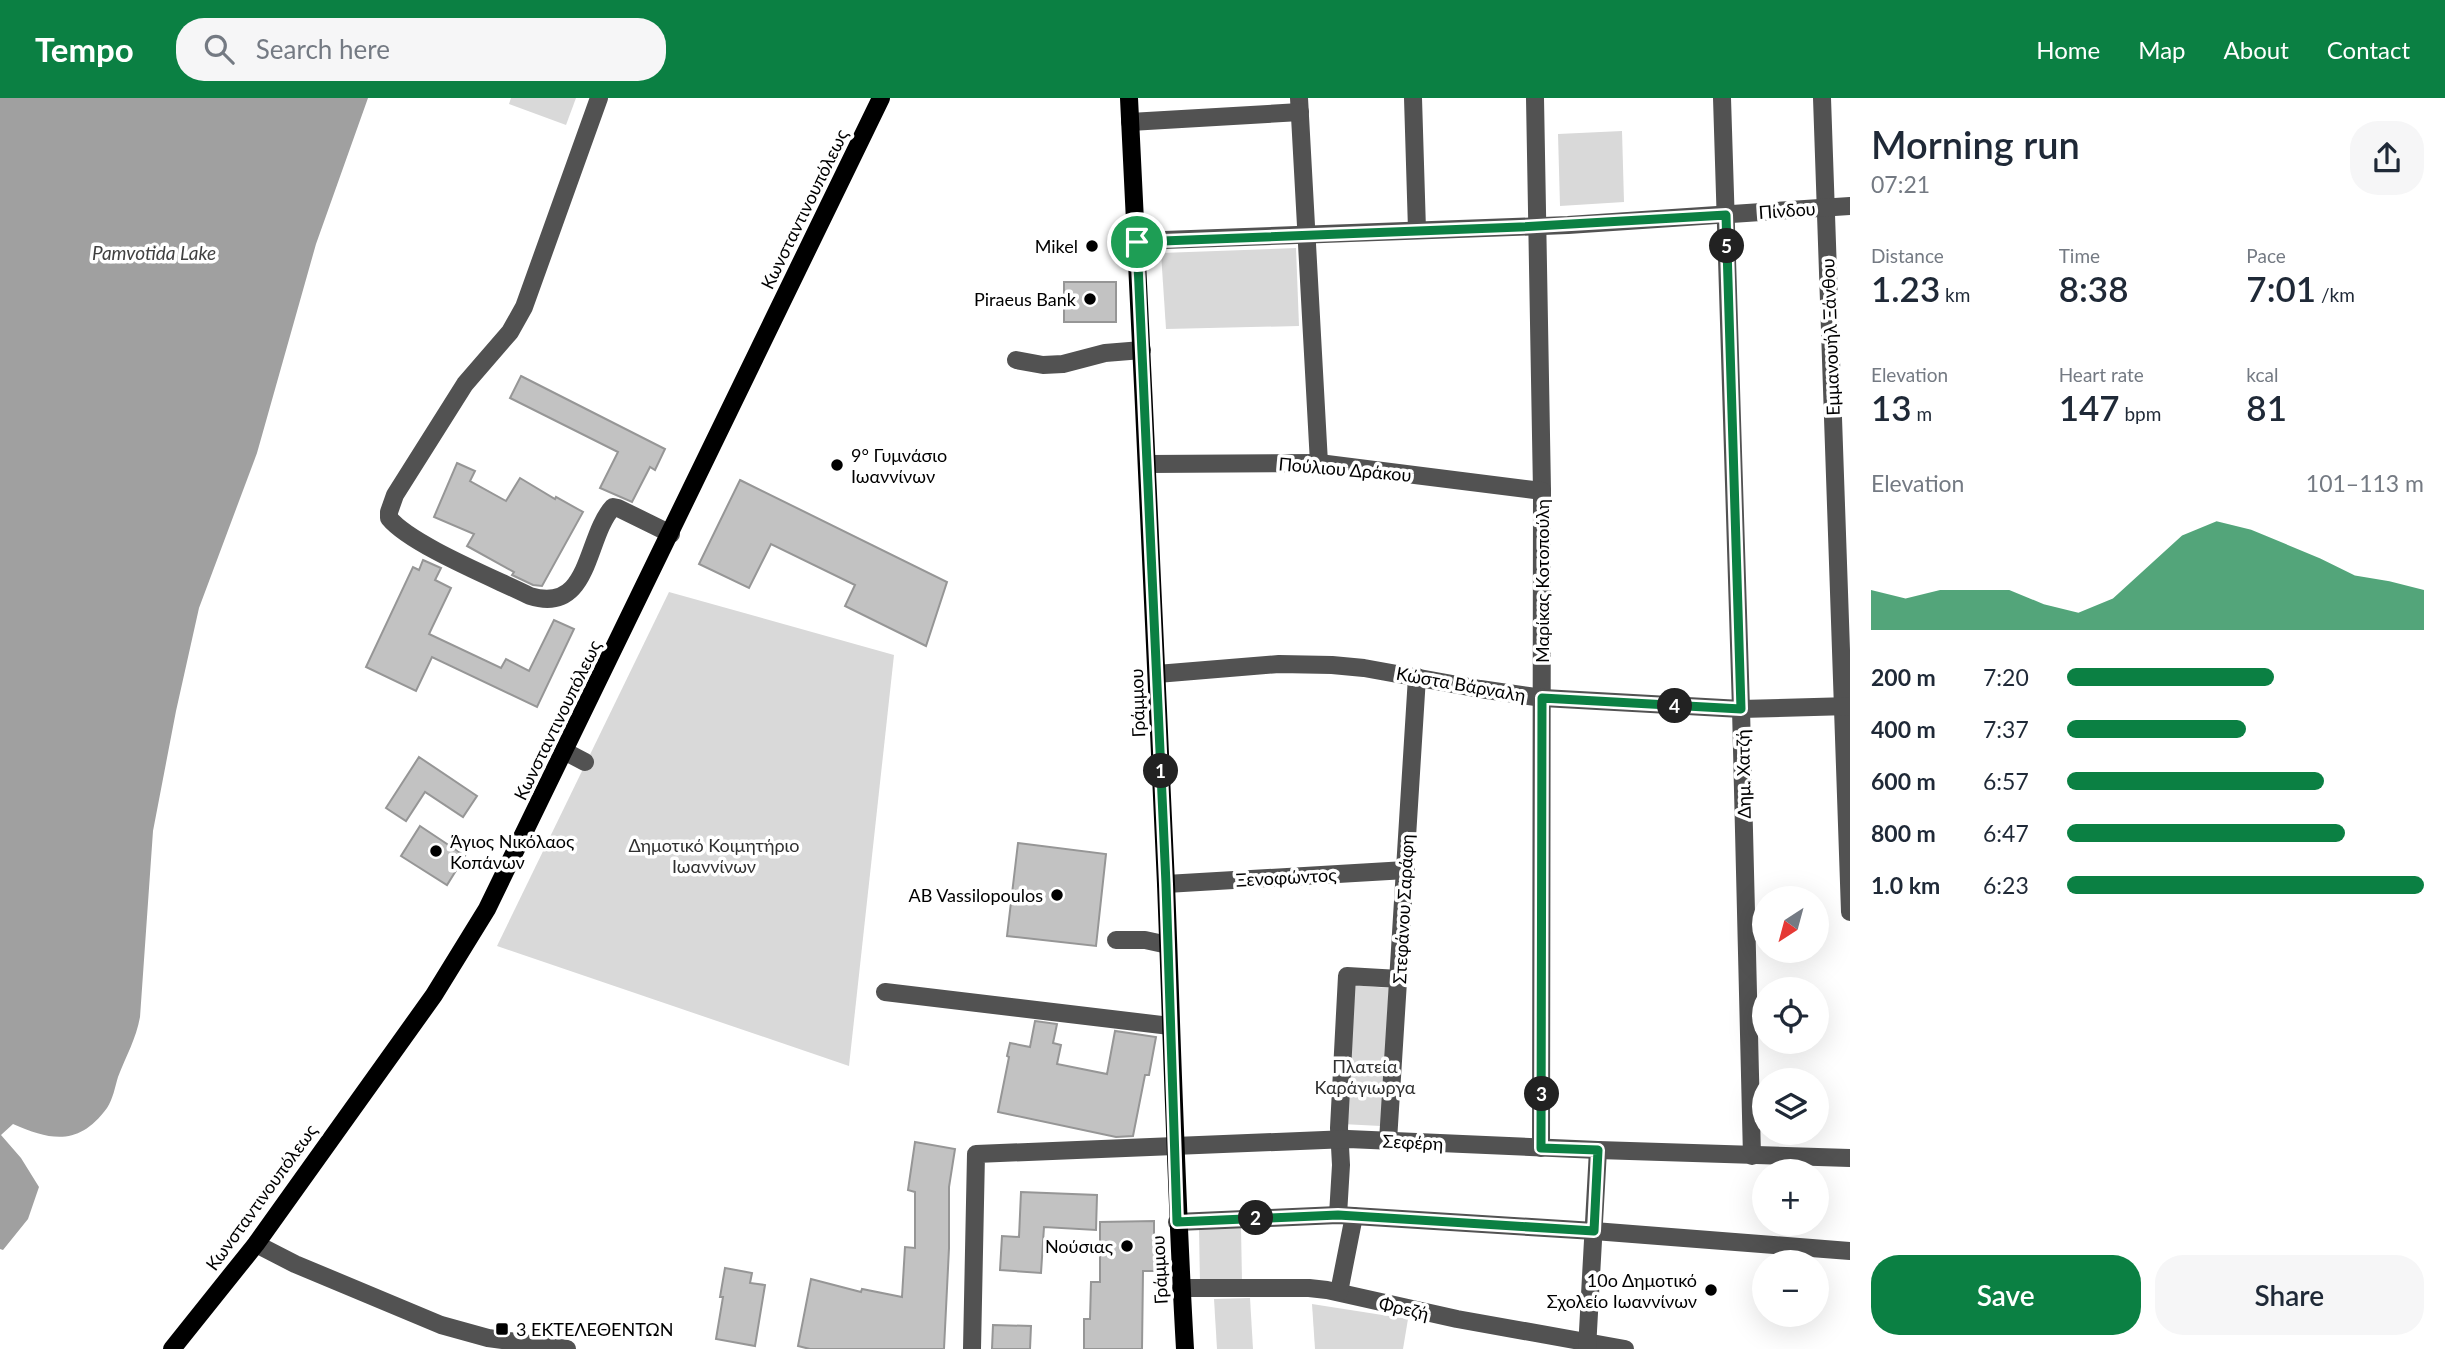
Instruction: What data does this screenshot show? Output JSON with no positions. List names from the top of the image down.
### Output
{
  "streets": {
    "main road": ["Κωνσταντινουπόλεως", "Γράμμου"],
    "street": [
      "Πίνδου",
      "Εμμανουήλ Ξάνθου",
      "Πούλιου Δράκου",
      "Μαρίκας Κοτοπούλη",
      "Κώστα Βάρναλη",
      "Δημ. Χατζή",
      "Ξενοφώντος",
      "Στεφάνου Σαράφη",
      "Σεφέρη",
      "Φρεζή"
    ]
  },
  "crossings": [
    ["Πίνδου", "Εμμανουήλ Ξάνθου"],
    ["Πίνδου", "Μαρίκας Κοτοπούλη"],
    ["Πίνδου", "Γράμμου"],
    ["Πίνδου", "Δημ. Χατζή"],
    ["Εμμανουήλ Ξάνθου", "Κώστα Βάρναλη"],
    ["Πούλιου Δράκου", "Μαρίκας Κοτοπούλη"],
    ["Πούλιου Δράκου", "Γράμμου"],
    ["Μαρίκας Κοτοπούλη", "Κώστα Βάρναλη"],
    ["Μαρίκας Κοτοπούλη", "Σεφέρη"],
    ["Κώστα Βάρναλη", "Γράμμου"],
    ["Κώστα Βάρναλη", "Δημ. Χατζή"],
    ["Κώστα Βάρναλη", "Στεφάνου Σαράφη"],
    ["Γράμμου", "Ξενοφώντος"],
    ["Γράμμου", "Σεφέρη"],
    ["Γράμμου", "Φρεζή"],
    ["Δημ. Χατζή", "Σεφέρη"],
    ["Ξενοφώντος", "Στεφάνου Σαράφη"],
    ["Στεφάνου Σαράφη", "Σεφέρη"]
  ],
  "water": ["Pamvotida Lake"],
  "parks": ["Δημοτικό Κοιμητήριο Ιωαννίνων", "Πλατεία Καράγιωργα"],
  "places": {
    "other": [
      "Mikel",
      "Piraeus Bank",
      "9° Γυμνάσιο Ιωαννίνων",
      "Άγιος Νικόλαος Κοπάνων",
      "AB Vassilopoulos",
      "Νούσιας",
      "10ο Δημοτικό Σχολείο Ιωαννίνων"
    ],
    "transit": ["3 ΕΚΤΕΛΕΘΕΝΤΩΝ"]
  },
  "north": "bottom left",
  "page": {
    "header": "Tempo",
    "search": "Search here",
    "nav": [
      "Home",
      "Map",
      "About",
      "Contact"
    ],
    "heading": ["Morning run", "07:21"],
    "stats": [
      ["Distance", "1.23 km"],
      ["Time", "8:38"],
      ["Pace", "7:01 /km"],
      ["Elevation", "13 m"],
      ["Heart rate", "147 bpm"],
      ["kcal", "81"]
    ],
    "pins": [
      "5",
      "4",
      "1",
      "3",
      "2"
    ],
    "chart": ["Elevation", "101–113 m"],
    "list": [
      {
        "name": "200 m",
        "note": "7:20"
      },
      {
        "name": "400 m",
        "note": "7:37"
      },
      {
        "name": "600 m",
        "note": "6:57"
      },
      {
        "name": "800 m",
        "note": "6:47"
      },
      {
        "name": "1.0 km",
        "note": "6:23"
      }
    ],
    "map_buttons": ["+", "−"],
    "buttons": ["Save", "Share"]
  }
}
